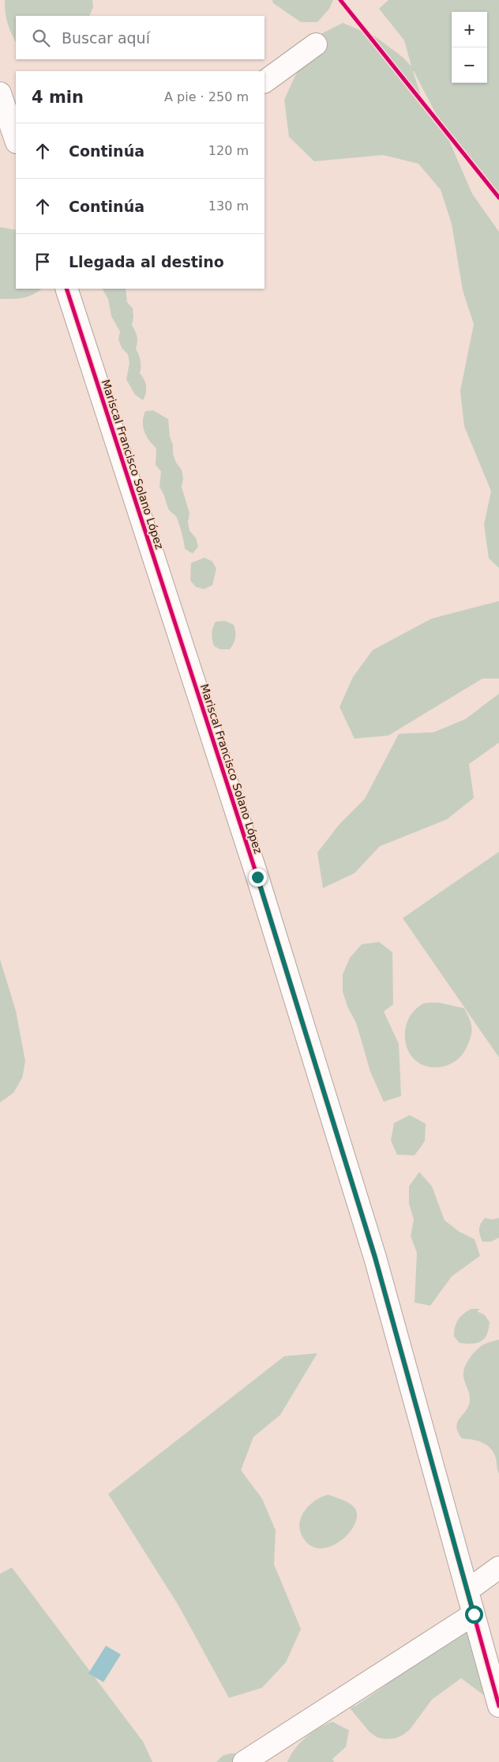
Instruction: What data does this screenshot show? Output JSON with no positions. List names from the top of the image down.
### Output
{
  "streets": {
    "street": ["Mariscal Francisco Solano López"]
  },
  "page": {
    "map_buttons": ["+", "−"],
    "search": "Buscar aquí",
    "heading": ["4 min", "A pie · 250 m"],
    "list": [
      ["Continúa", "120 m"],
      ["Continúa", "130 m"],
      "Llegada al destino"
    ]
  }
}
